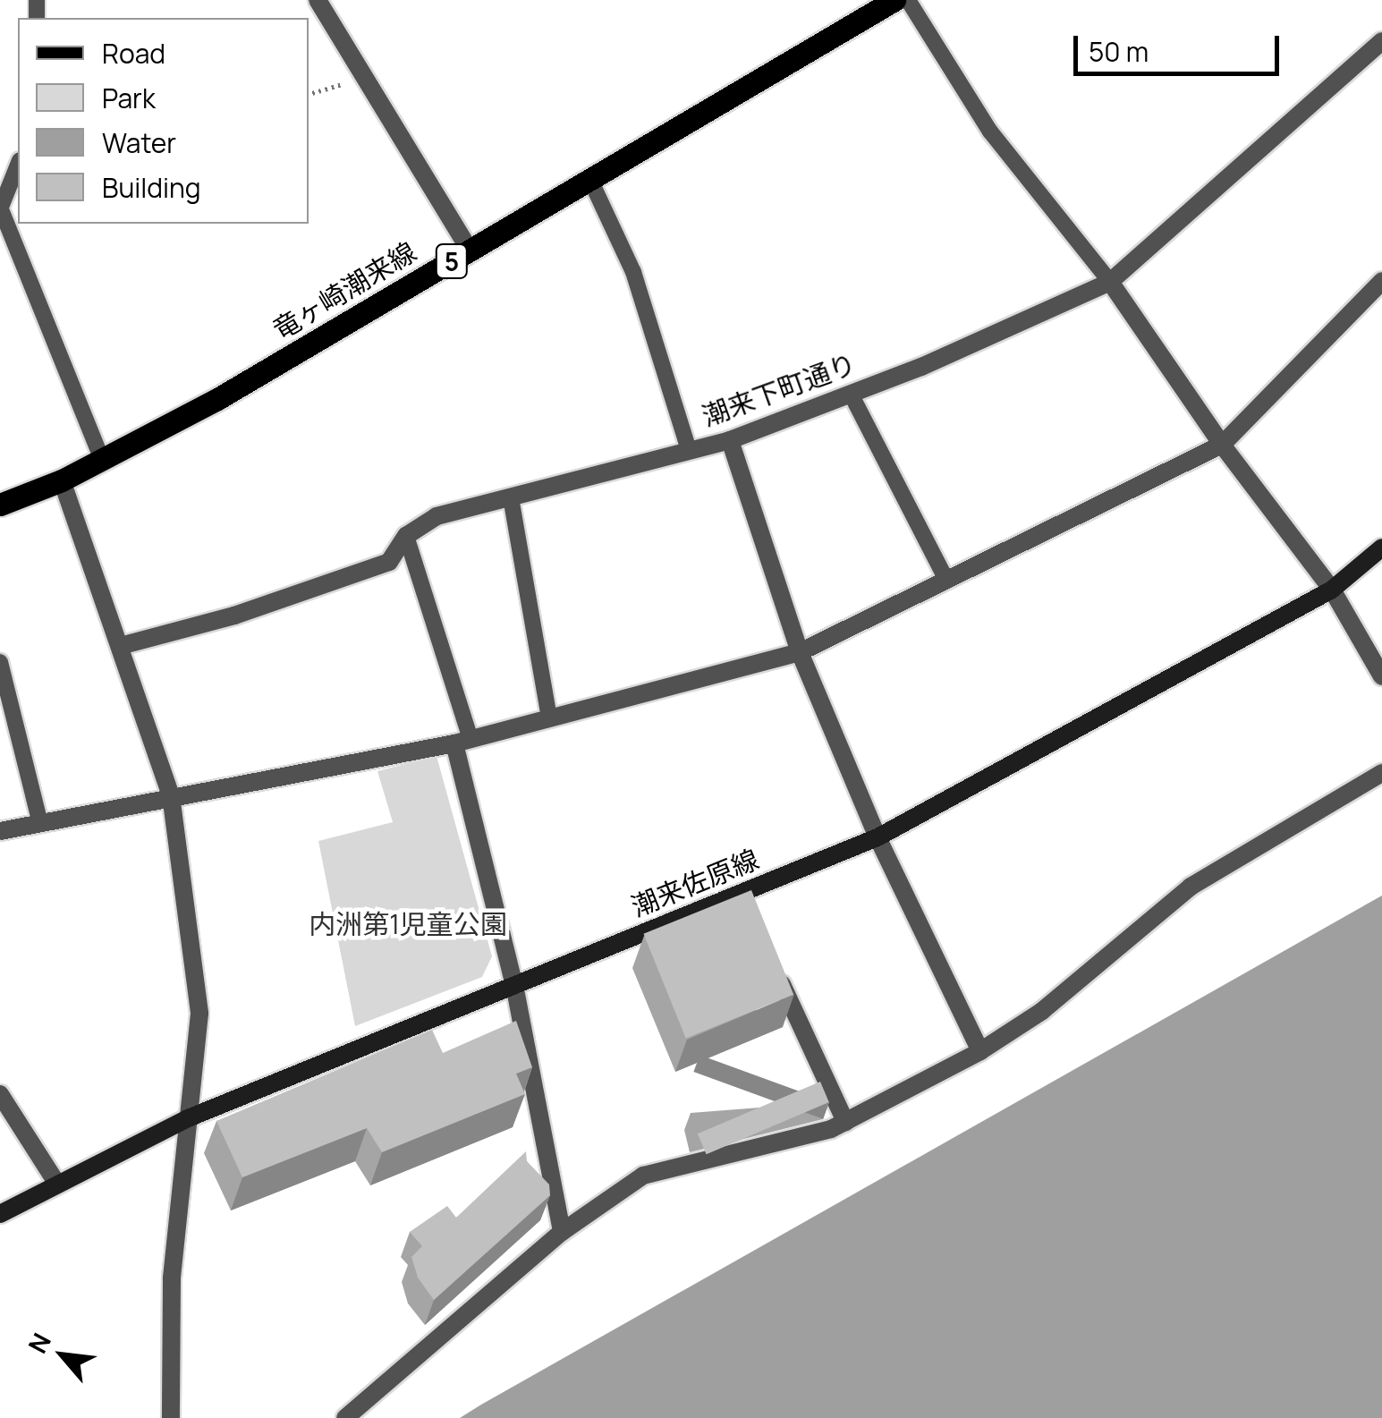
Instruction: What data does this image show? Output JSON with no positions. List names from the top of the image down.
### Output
{
  "streets": {
    "main road": ["5", "竜ヶ崎潮来線", "潮来佐原線"],
    "street": ["潮来下町通り"]
  },
  "parks": ["内洲第1児童公園"],
  "legend": [
    "Road",
    "Park",
    "Water",
    "Building"
  ],
  "scale_bar": "50 m",
  "north": "top left"
}
